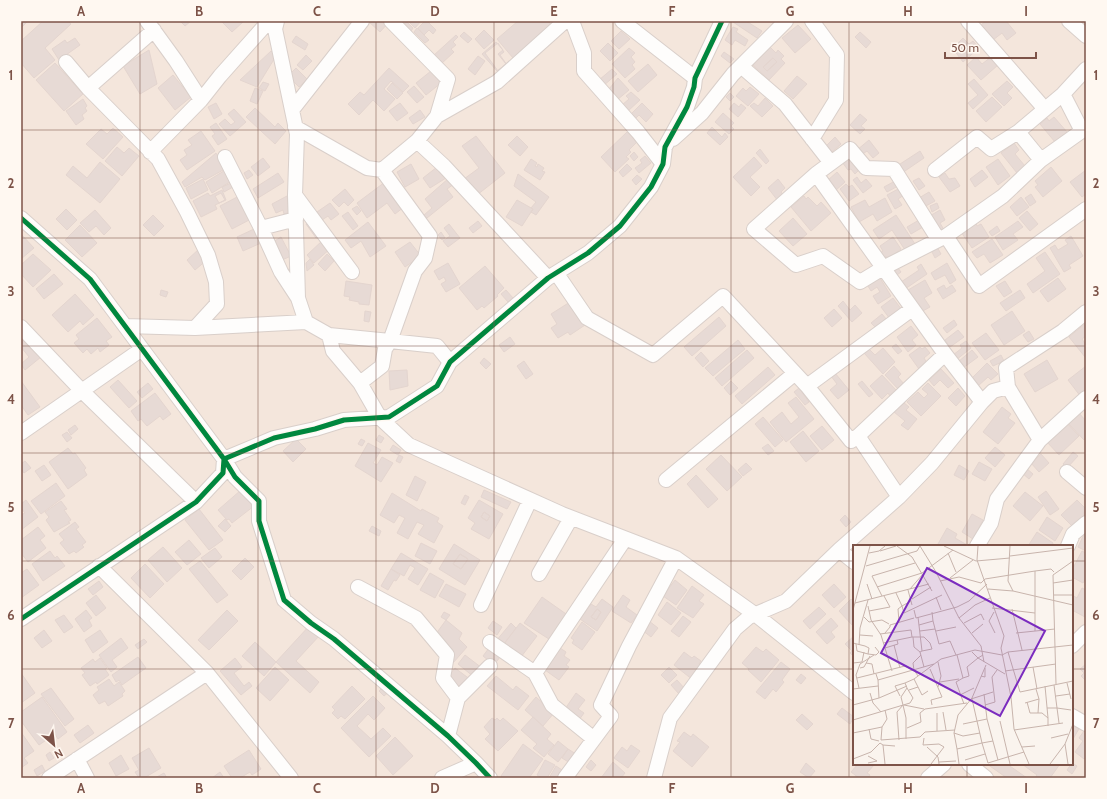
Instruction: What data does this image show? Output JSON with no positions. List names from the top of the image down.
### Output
{
  "scale_bar": "50 m",
  "north": "bottom right",
  "grid": {
    "columns": [
      "A",
      "B",
      "C",
      "D",
      "E",
      "F",
      "G",
      "H",
      "I"
    ],
    "rows": [
      "1",
      "2",
      "3",
      "4",
      "5",
      "6",
      "7"
    ]
  }
}
